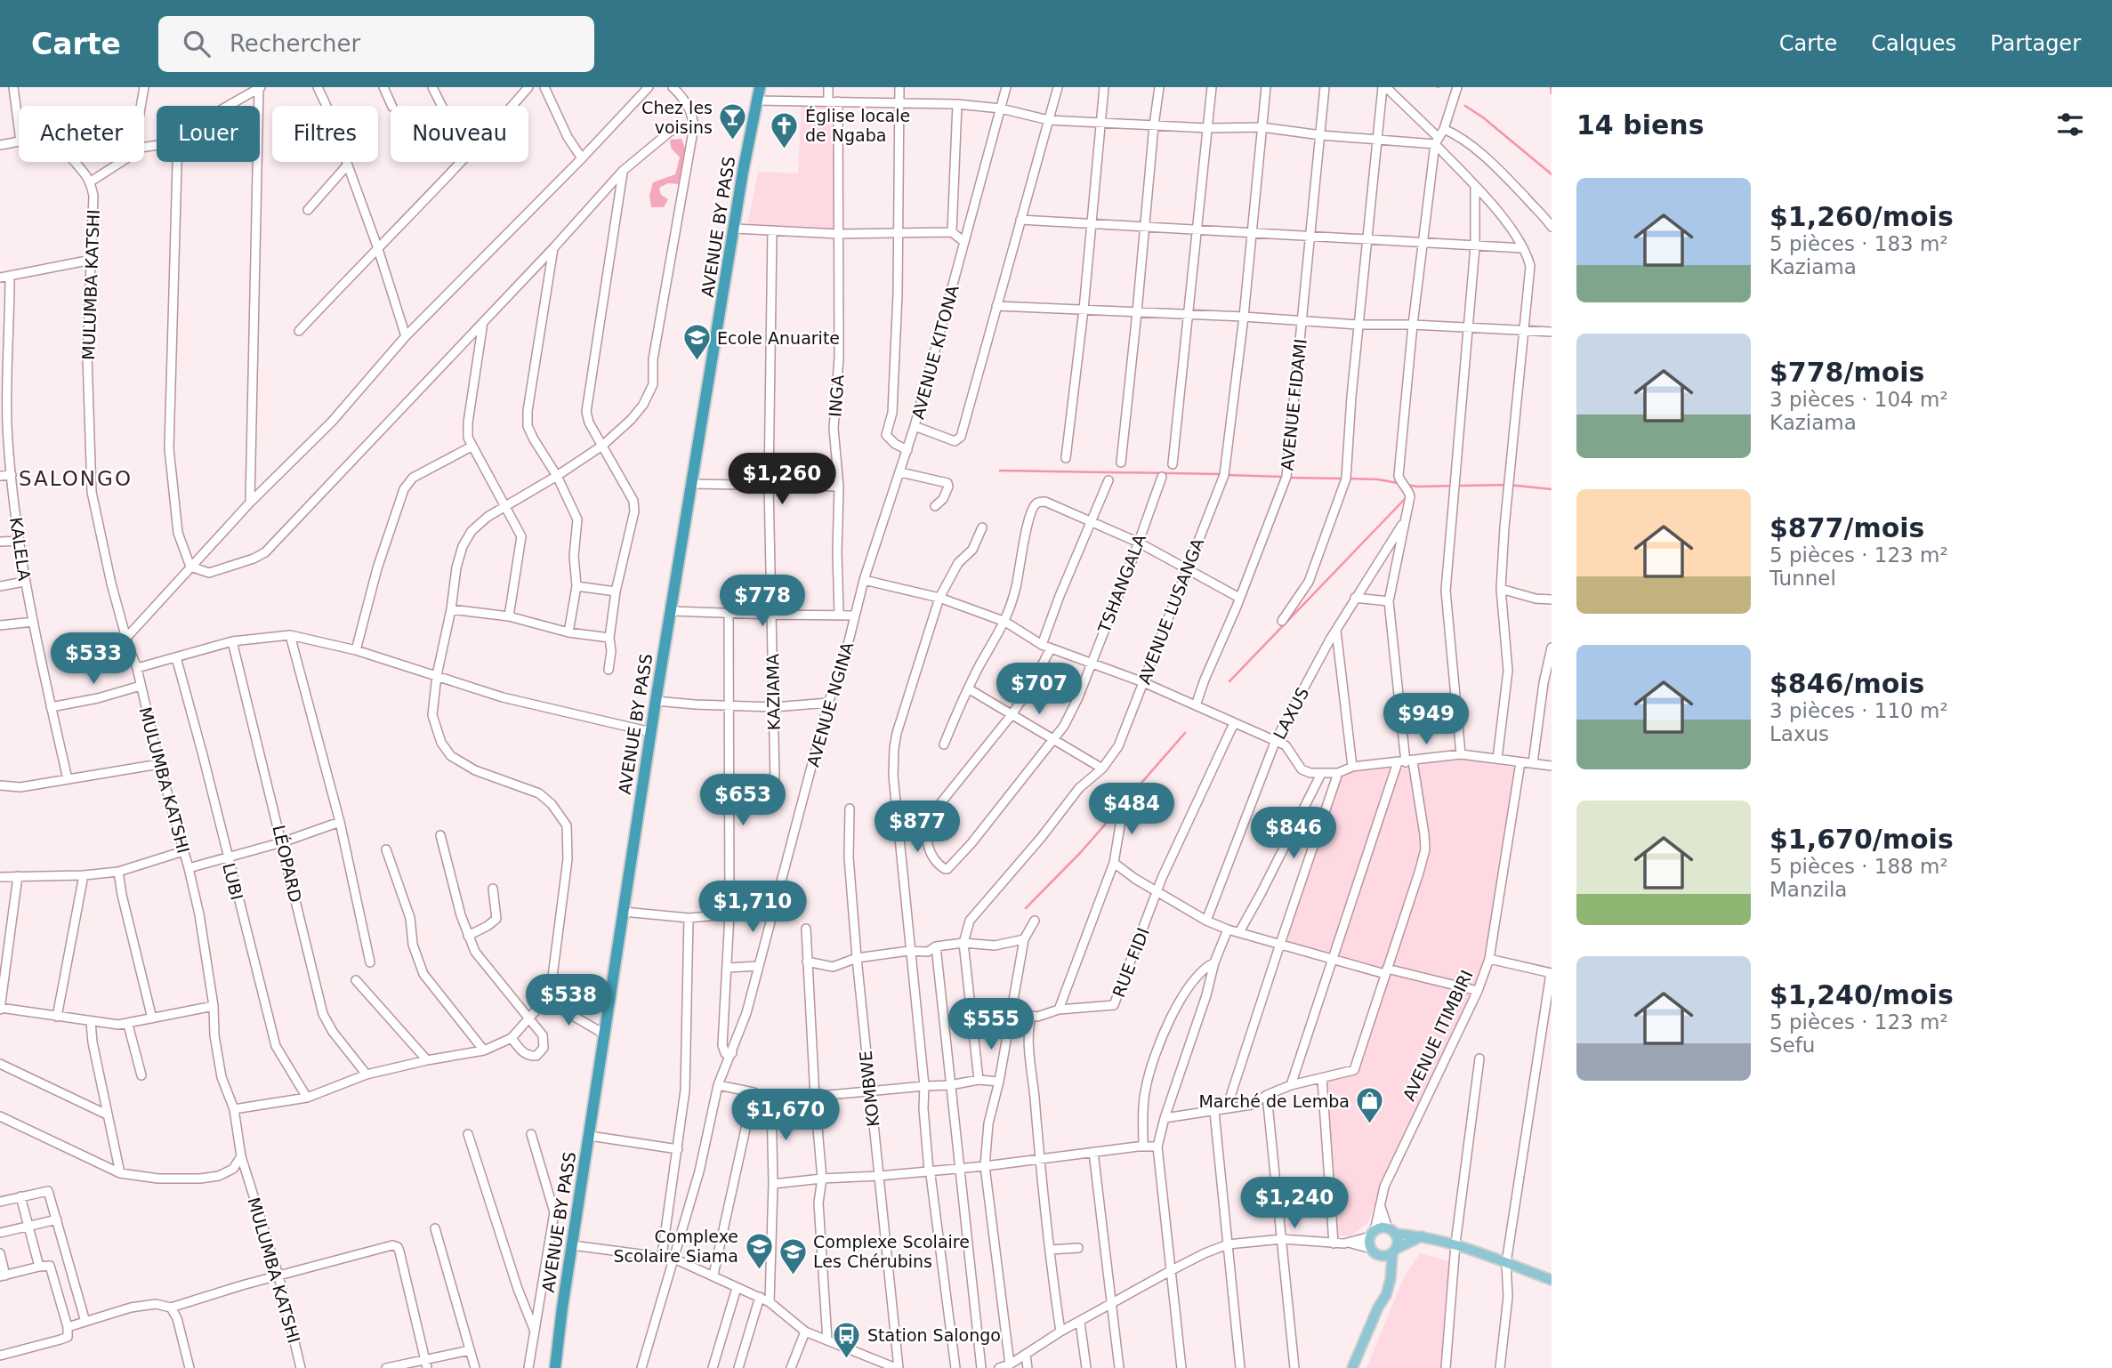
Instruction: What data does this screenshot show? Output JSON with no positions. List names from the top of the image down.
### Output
{
  "streets": {
    "highway": ["AVENUE BY PASS"],
    "street": [
      "MULUMBA KATSHI",
      "AVENUE KITONA",
      "INGA",
      "AVENUE FIDAMI",
      "KALELA",
      "TSHANGALA",
      "AVENUE LUSANGA",
      "KAZIAMA",
      "AVENUE NGINA",
      "LAXUS",
      "LÉOPARD",
      "LUBI",
      "RUE FIDI",
      "AVENUE ITIMBIRI",
      "KOMBWE"
    ]
  },
  "crossings": [
    ["AVENUE KITONA", "AVENUE NGINA"]
  ],
  "districts": ["SALONGO"],
  "places": {
    "bar": ["Chez les voisins"],
    "church": ["Église locale de Ngaba"],
    "school or university": ["Ecole Anuarite", "Complexe Scolaire Siama", "Complexe Scolaire Les Chérubins"],
    "shop": ["Marché de Lemba"],
    "bus stop": ["Station Salongo"]
  },
  "page": {
    "header": "Carte",
    "search": "Rechercher",
    "nav": ["Carte", "Calques", "Partager"],
    "heading": "14 biens",
    "chip": [
      "Acheter",
      "Louer",
      "Filtres",
      "Nouveau"
    ],
    "list": [
      {
        "name": "$1,260/mois",
        "note": "5 pièces · 183 m² · Kaziama"
      },
      {
        "name": "$778/mois",
        "note": "3 pièces · 104 m² · Kaziama"
      },
      {
        "name": "$877/mois",
        "note": "5 pièces · 123 m² · Tunnel"
      },
      {
        "name": "$846/mois",
        "note": "3 pièces · 110 m² · Laxus"
      },
      {
        "name": "$1,670/mois",
        "note": "5 pièces · 188 m² · Manzila"
      },
      {
        "name": "$1,240/mois",
        "note": "5 pièces · 123 m² · Sefu"
      }
    ],
    "price": [
      "$1,260",
      "$778",
      "$533",
      "$707",
      "$949",
      "$653",
      "$484",
      "$877",
      "$846",
      "$1,710",
      "$538",
      "$555",
      "$1,670",
      "$1,240"
    ]
  }
}
